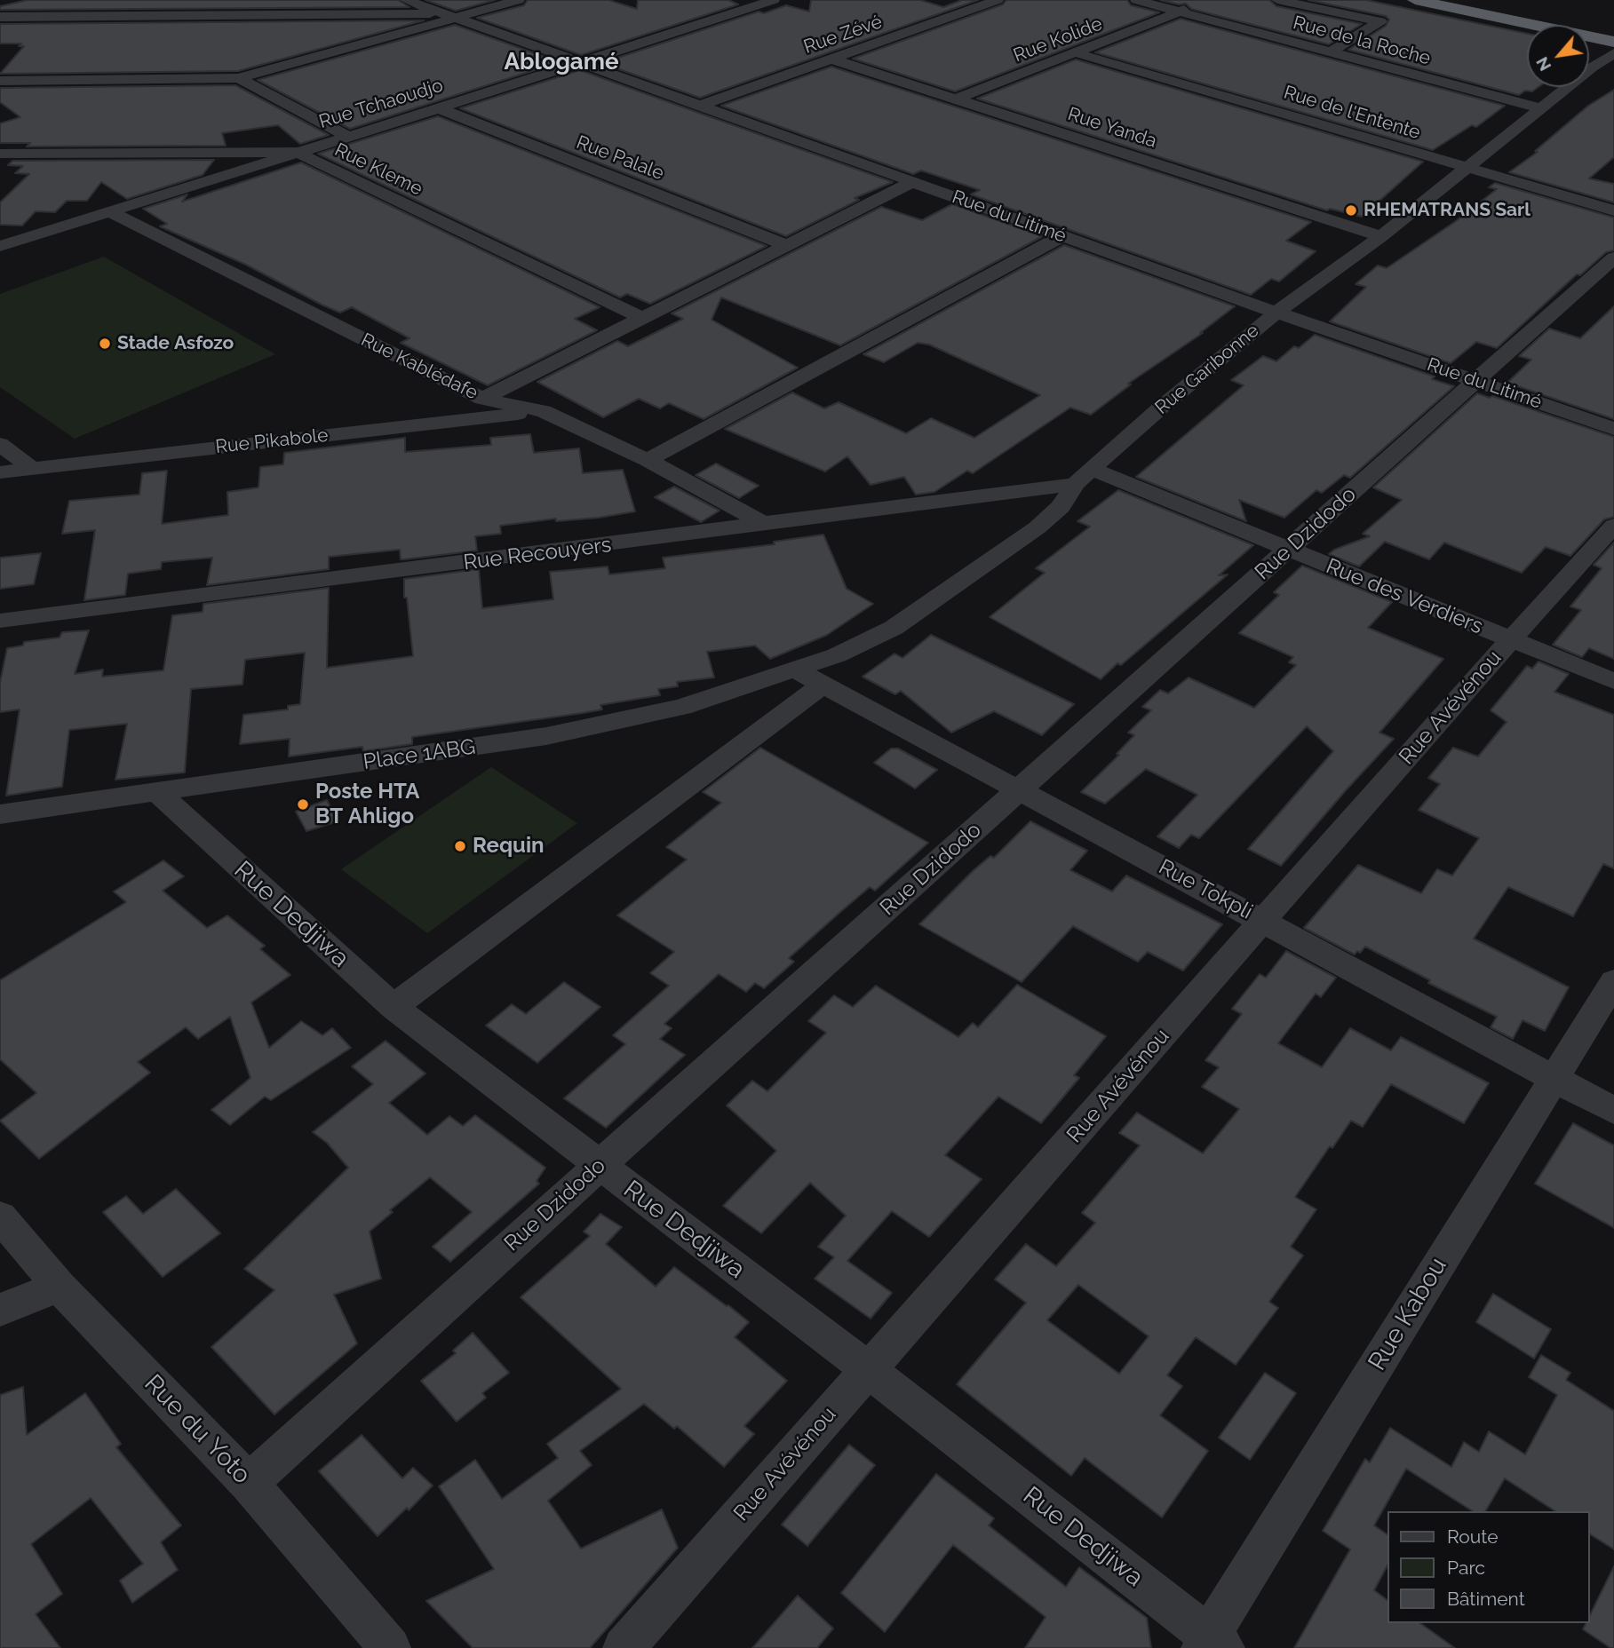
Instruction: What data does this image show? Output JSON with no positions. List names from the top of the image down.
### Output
{
  "streets": {
    "street": [
      "Rue Zévé",
      "Rue Kolide",
      "Rue de la Roche",
      "Rue Tchaoudjo",
      "Rue de l'Entente",
      "Rue Yanda",
      "Rue Palale",
      "Rue Kleme",
      "Rue du Litimé",
      "Rue Kablédafe",
      "Rue Garibonne",
      "Rue Pikabole",
      "Rue Dzidodo",
      "Rue Recouyers",
      "Rue des Verdiers",
      "Rue Avévénou",
      "Place 1ABG",
      "Rue Tokpli",
      "Rue Dedjiwa",
      "Rue Kabou",
      "Rue du Yoto"
    ]
  },
  "crossings": [
    ["Rue Zévé", "Rue Yanda"],
    ["Rue Zévé", "Rue du Litimé"],
    ["Rue Kolide", "Rue de la Roche"],
    ["Rue Kolide", "Rue de l'Entente"],
    ["Rue Kolide", "Rue Yanda"],
    ["Rue de la Roche", "Rue Garibonne"],
    ["Rue Tchaoudjo", "Rue Palale"],
    ["Rue Tchaoudjo", "Rue Kleme"],
    ["Rue Tchaoudjo", "Rue du Litimé"],
    ["Rue Tchaoudjo", "Rue Kablédafe"],
    ["Rue de l'Entente", "Rue Garibonne"],
    ["Rue Yanda", "Rue Garibonne"],
    ["Rue du Litimé", "Rue Garibonne"],
    ["Rue du Litimé", "Rue Dzidodo"],
    ["Rue Kablédafe", "Rue Pikabole"],
    ["Rue Kablédafe", "Rue Recouyers"],
    ["Rue Garibonne", "Rue Recouyers"],
    ["Rue Garibonne", "Rue des Verdiers"],
    ["Rue Garibonne", "Place 1ABG"],
    ["Rue Garibonne", "Rue Tokpli"],
    ["Rue Dzidodo", "Rue des Verdiers"],
    ["Rue Dzidodo", "Rue Tokpli"],
    ["Rue Dzidodo", "Rue Dedjiwa"],
    ["Rue Dzidodo", "Rue du Yoto"],
    ["Rue Recouyers", "Rue des Verdiers"],
    ["Rue des Verdiers", "Rue Avévénou"],
    ["Rue Avévénou", "Rue Tokpli"],
    ["Rue Avévénou", "Rue Dedjiwa"],
    ["Place 1ABG", "Rue Tokpli"],
    ["Place 1ABG", "Rue Dedjiwa"],
    ["Rue Tokpli", "Rue Kabou"],
    ["Rue Dedjiwa", "Rue Kabou"]
  ],
  "districts": ["Ablogamé"],
  "places": [
    "RHEMATRANS Sarl",
    "Stade Asfozo",
    "Poste HTA BT Ahligo",
    "Requin"
  ],
  "legend": ["Route", "Parc", "Bâtiment"],
  "north": "bottom left"
}
